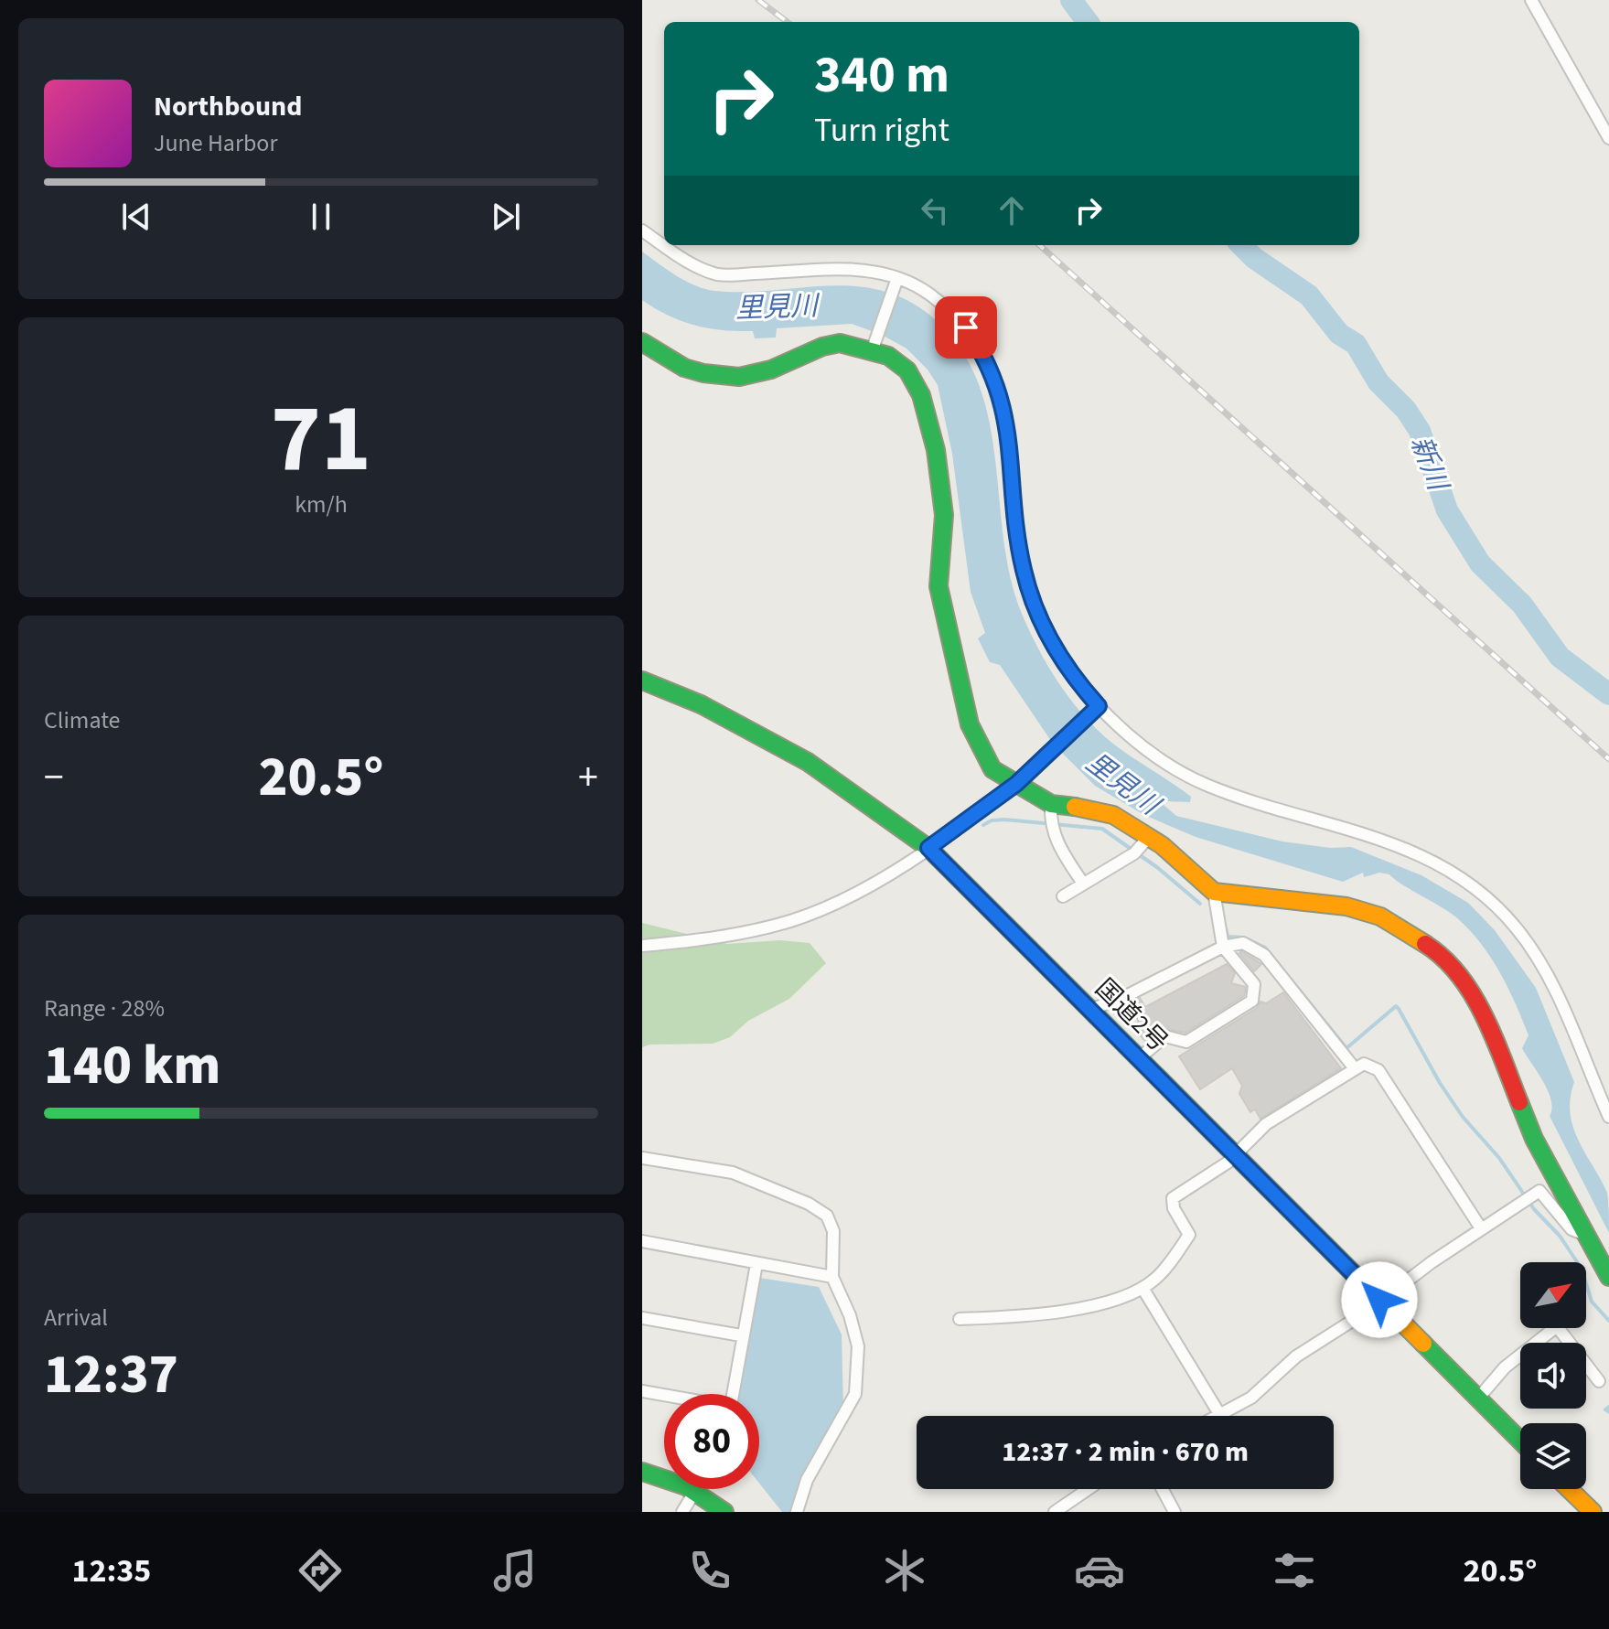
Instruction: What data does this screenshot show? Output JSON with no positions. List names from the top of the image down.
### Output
{
  "streets": {
    "main road": ["国道2号"]
  },
  "water": ["里見川", "新川"],
  "north": "top right",
  "page": {
    "turn": ["340 m", "Turn right"],
    "song": ["Northbound", "June Harbor"],
    "tile": [
      ["71", "km/h"],
      "Climate",
      ["Range · 28%", "140 km"],
      ["Arrival", "12:37"]
    ],
    "heat": ["−", "20.5°", "+"],
    "limit": "80",
    "trip": "12:37 · 2 min · 670 m",
    "tabs": ["12:35", "20.5°"]
  }
}
